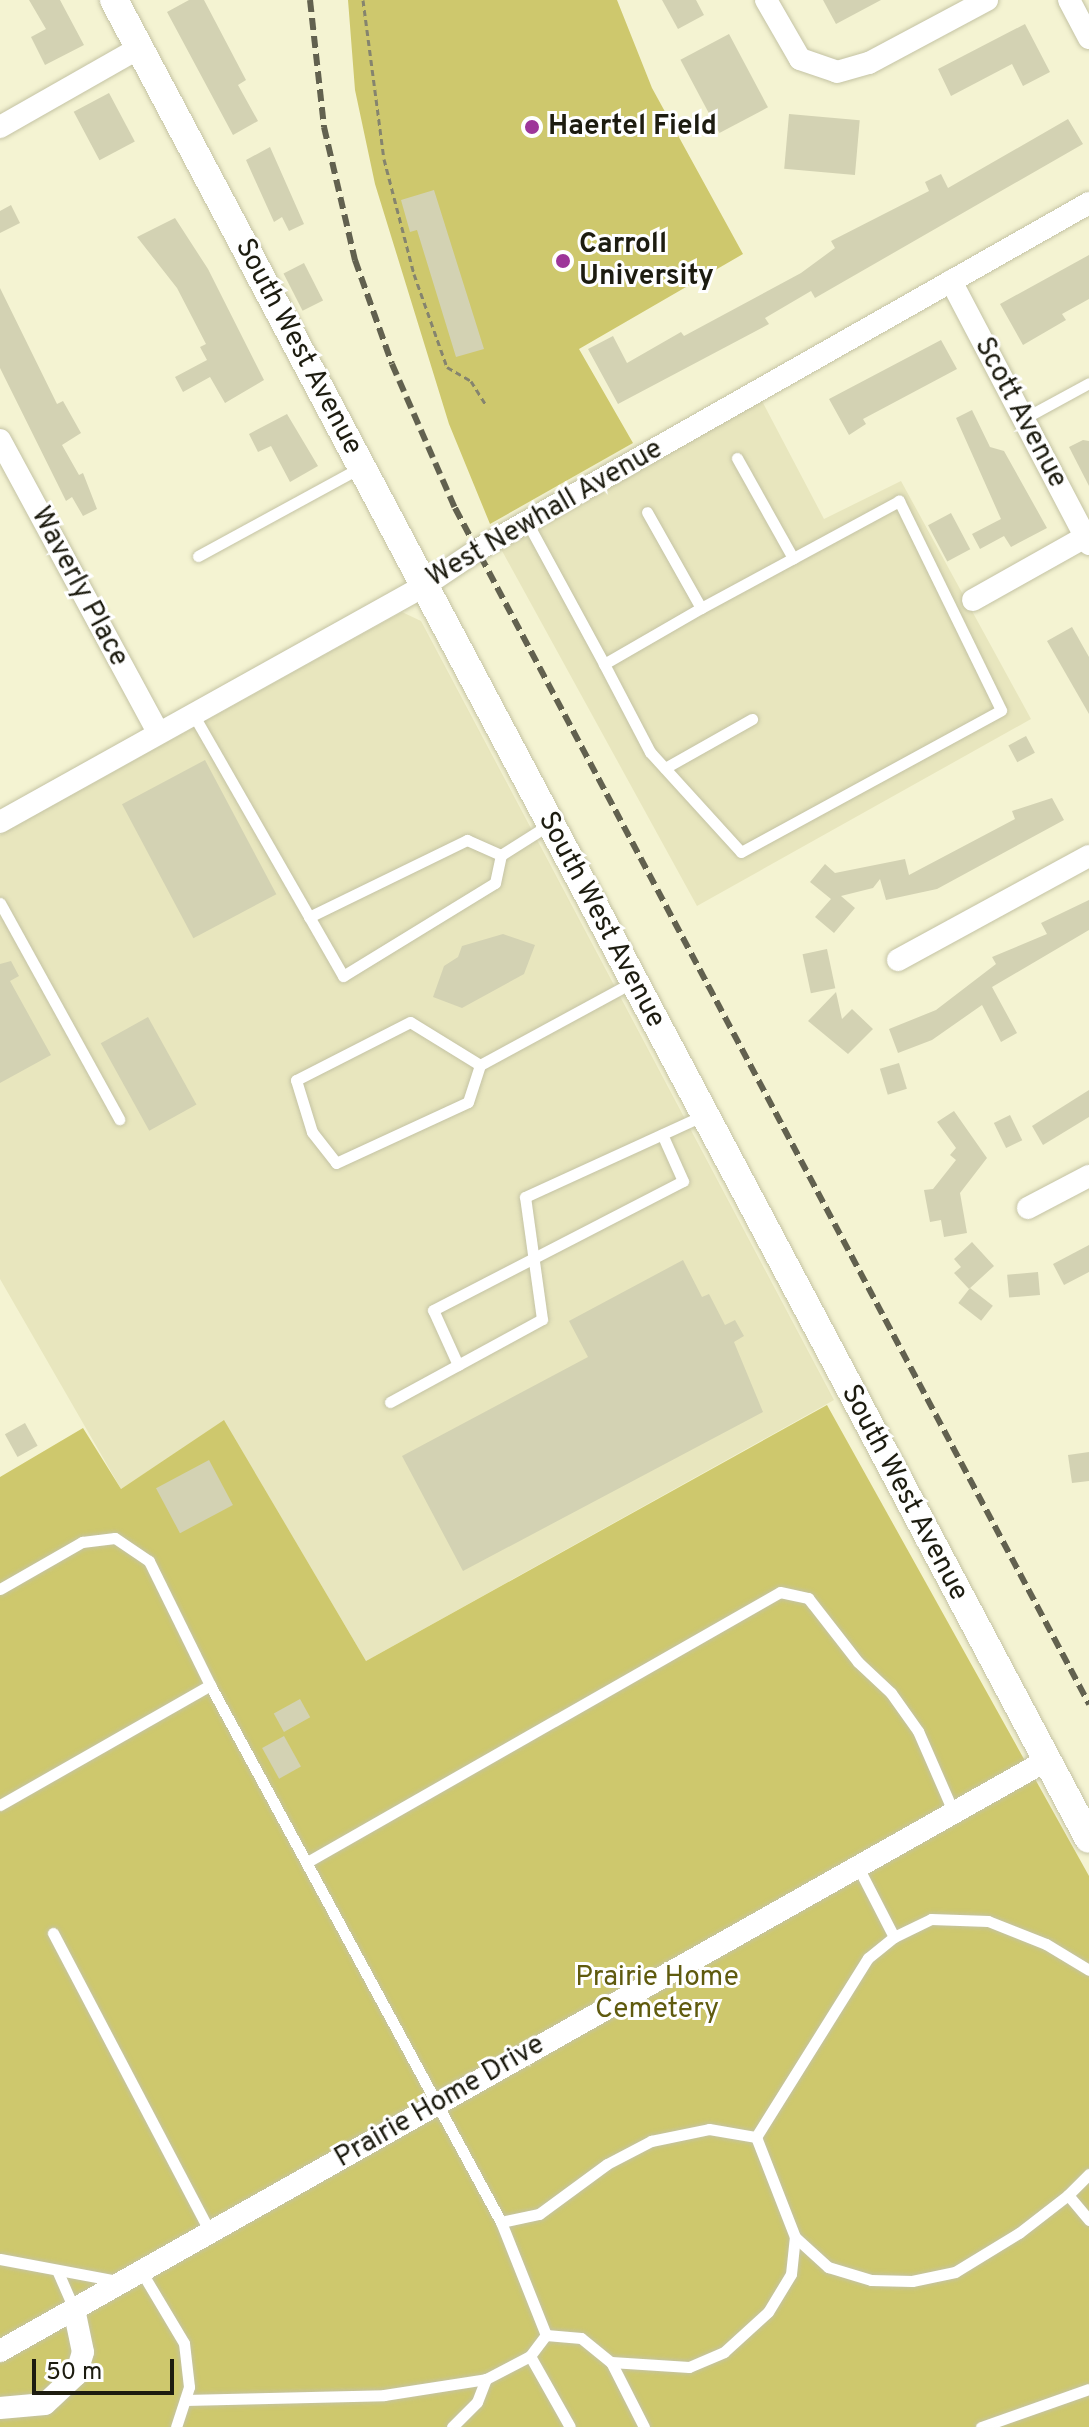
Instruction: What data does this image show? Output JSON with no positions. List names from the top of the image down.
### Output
{
  "streets": {
    "street": [
      "South West Avenue",
      "Scott Avenue",
      "West Newhall Avenue",
      "Waverly Place",
      "Prairie Home Drive"
    ]
  },
  "crossings": [
    ["South West Avenue", "West Newhall Avenue"],
    ["South West Avenue", "Prairie Home Drive"],
    ["Scott Avenue", "West Newhall Avenue"],
    ["West Newhall Avenue", "Waverly Place"]
  ],
  "parks": ["Prairie Home Cemetery"],
  "places": ["Haertel Field", "Carroll University"],
  "scale_bar": "50 m"
}
